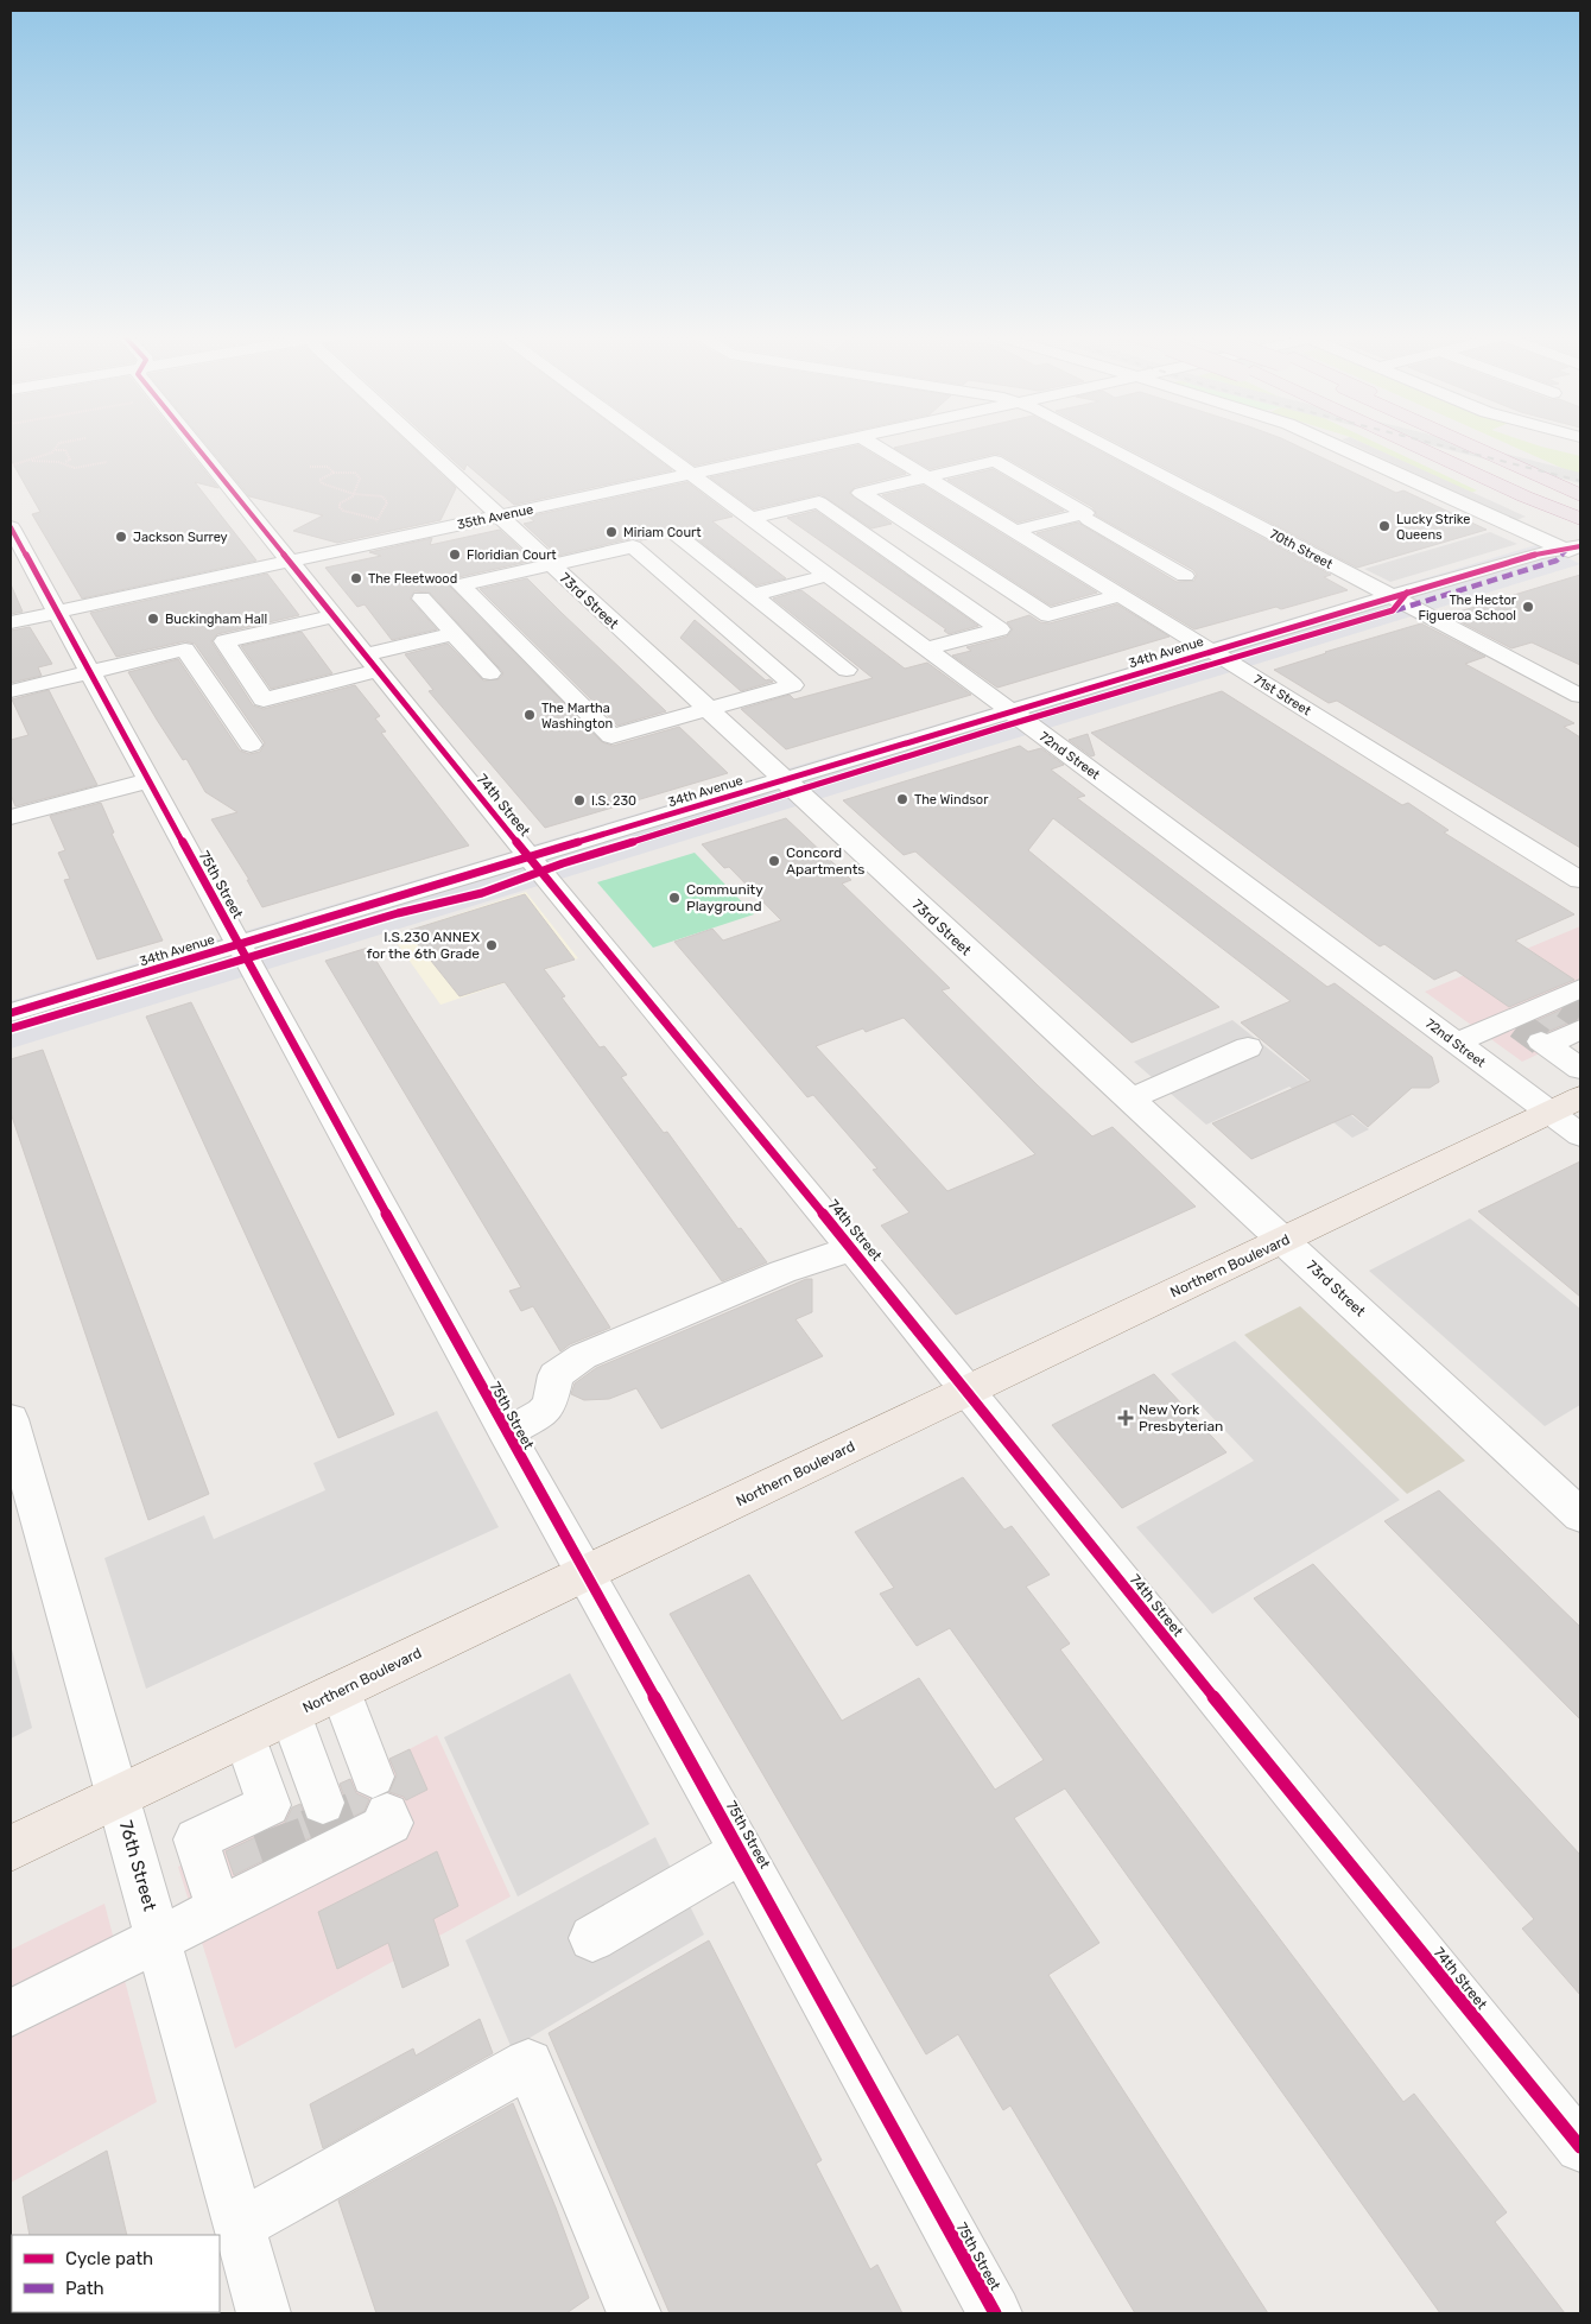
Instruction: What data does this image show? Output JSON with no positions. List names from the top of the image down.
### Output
{
  "streets": {
    "main road": ["Northern Boulevard"],
    "street": [
      "35th Avenue",
      "70th Street",
      "73rd Street",
      "34th Avenue",
      "71st Street",
      "72nd Street",
      "74th Street",
      "75th Street",
      "76th Street"
    ]
  },
  "crossings": [
    ["35th Avenue", "73rd Street"],
    ["35th Avenue", "72nd Street"],
    ["35th Avenue", "74th Street"],
    ["35th Avenue", "75th Street"],
    ["70th Street", "34th Avenue"],
    ["73rd Street", "34th Avenue"],
    ["73rd Street", "Northern Boulevard"],
    ["34th Avenue", "71st Street"],
    ["34th Avenue", "72nd Street"],
    ["34th Avenue", "74th Street"],
    ["34th Avenue", "75th Street"],
    ["72nd Street", "Northern Boulevard"],
    ["74th Street", "Northern Boulevard"],
    ["75th Street", "Northern Boulevard"],
    ["Northern Boulevard", "76th Street"]
  ],
  "places": {
    "other": [
      "Lucky Strike Queens",
      "Miriam Court",
      "Jackson Surrey",
      "Floridian Court",
      "The Fleetwood",
      "The Hector Figueroa School",
      "Buckingham Hall",
      "The Martha Washington",
      "The Windsor",
      "I.S. 230",
      "Concord Apartments",
      "Community Playground",
      "I.S.230 ANNEX for the 6th Grade"
    ],
    "health": ["New York Presbyterian"]
  },
  "legend": ["Cycle path", "Path"]
}
